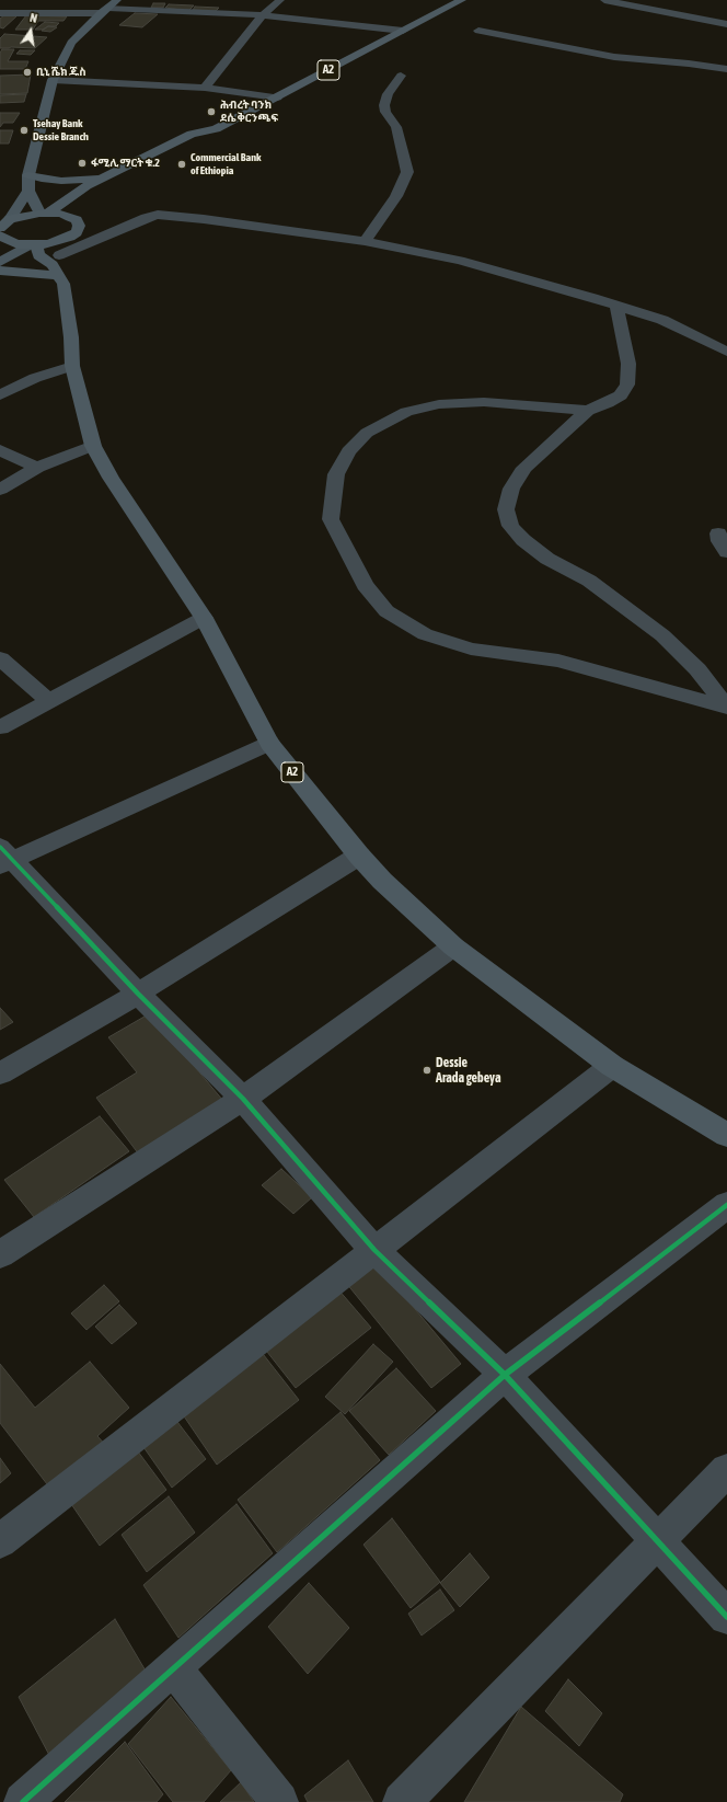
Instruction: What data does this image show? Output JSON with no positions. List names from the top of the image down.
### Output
{
  "streets": {
    "highway": ["A2"]
  },
  "places": [
    "ቢኒ ሼክ ጁስ",
    "ሕብረት ባንክ ደሴ ቅርንጫፍ",
    "Tsehay Bank Dessie Branch",
    "ፋሚሊ ማርት ቁ.2",
    "Commercial Bank of Ethiopia",
    "Dessie Arada gebeya"
  ],
  "north": "top"
}
